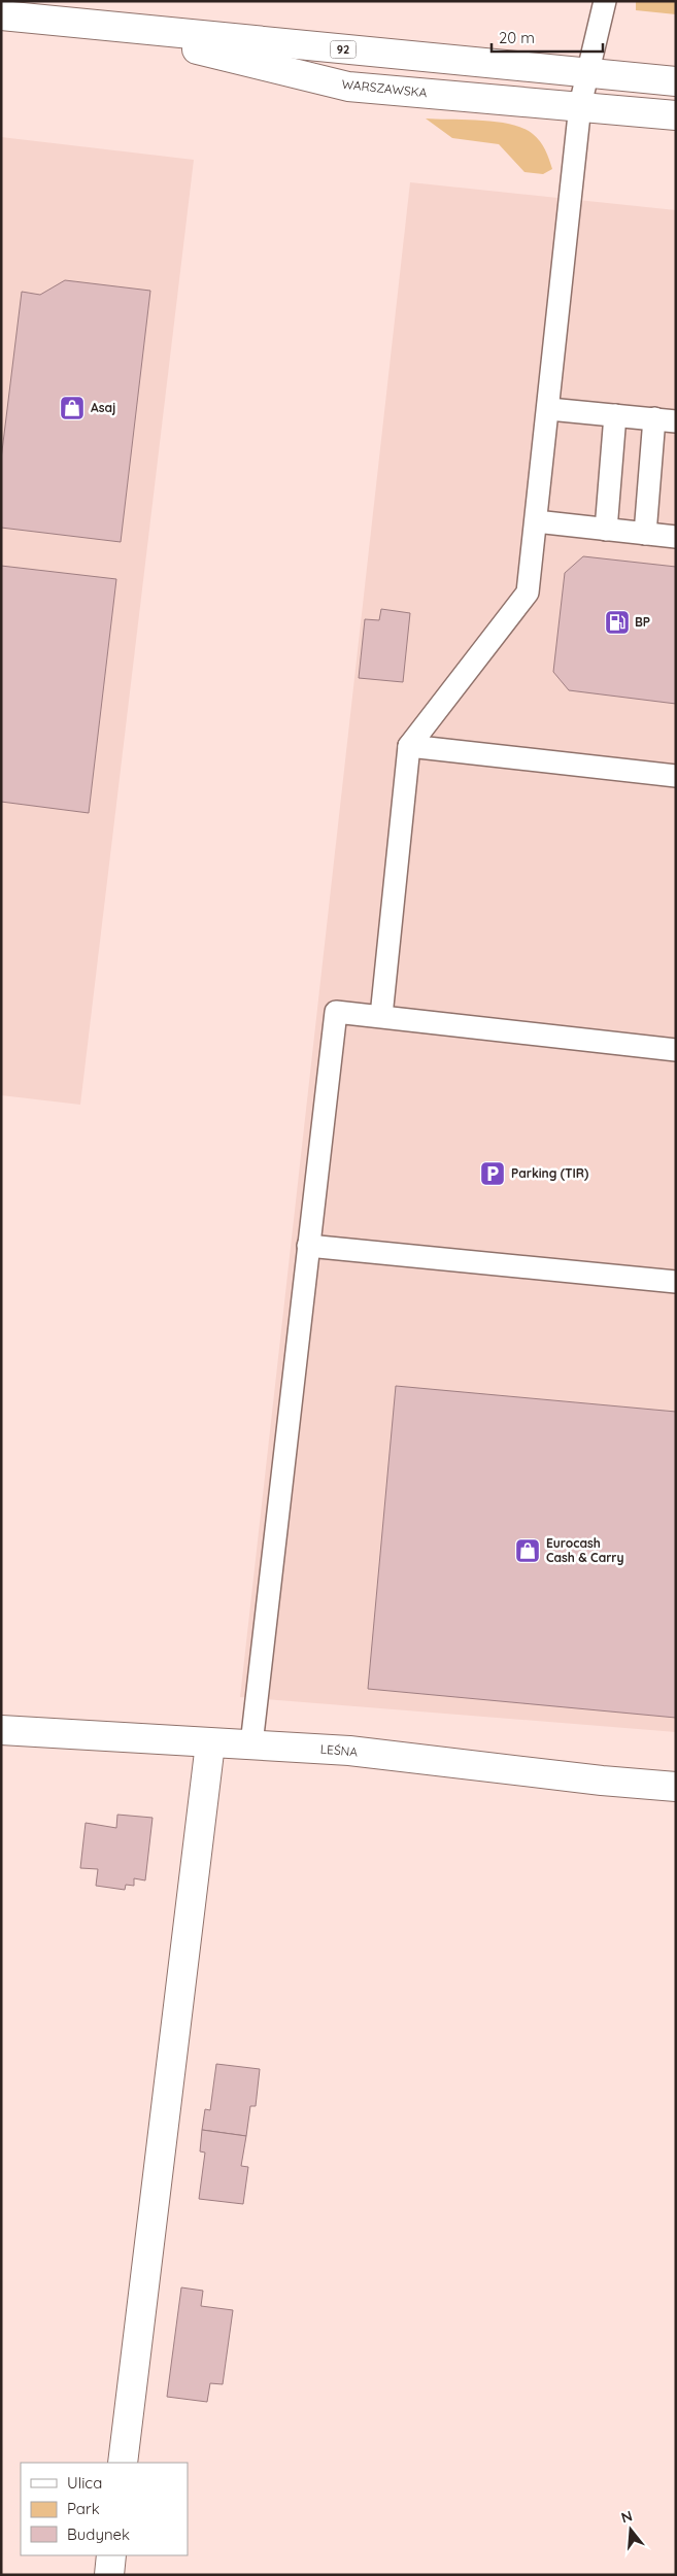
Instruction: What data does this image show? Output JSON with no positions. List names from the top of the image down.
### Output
{
  "streets": {
    "street": ["92", "WARSZAWSKA", "LEŚNA"]
  },
  "places": {
    "shop": ["Asaj", "Eurocash Cash & Carry"],
    "fuel station": ["BP"],
    "parking": ["Parking (TIR)"]
  },
  "legend": ["Ulica", "Park", "Budynek"],
  "scale_bar": "20 m",
  "north": "top"
}
